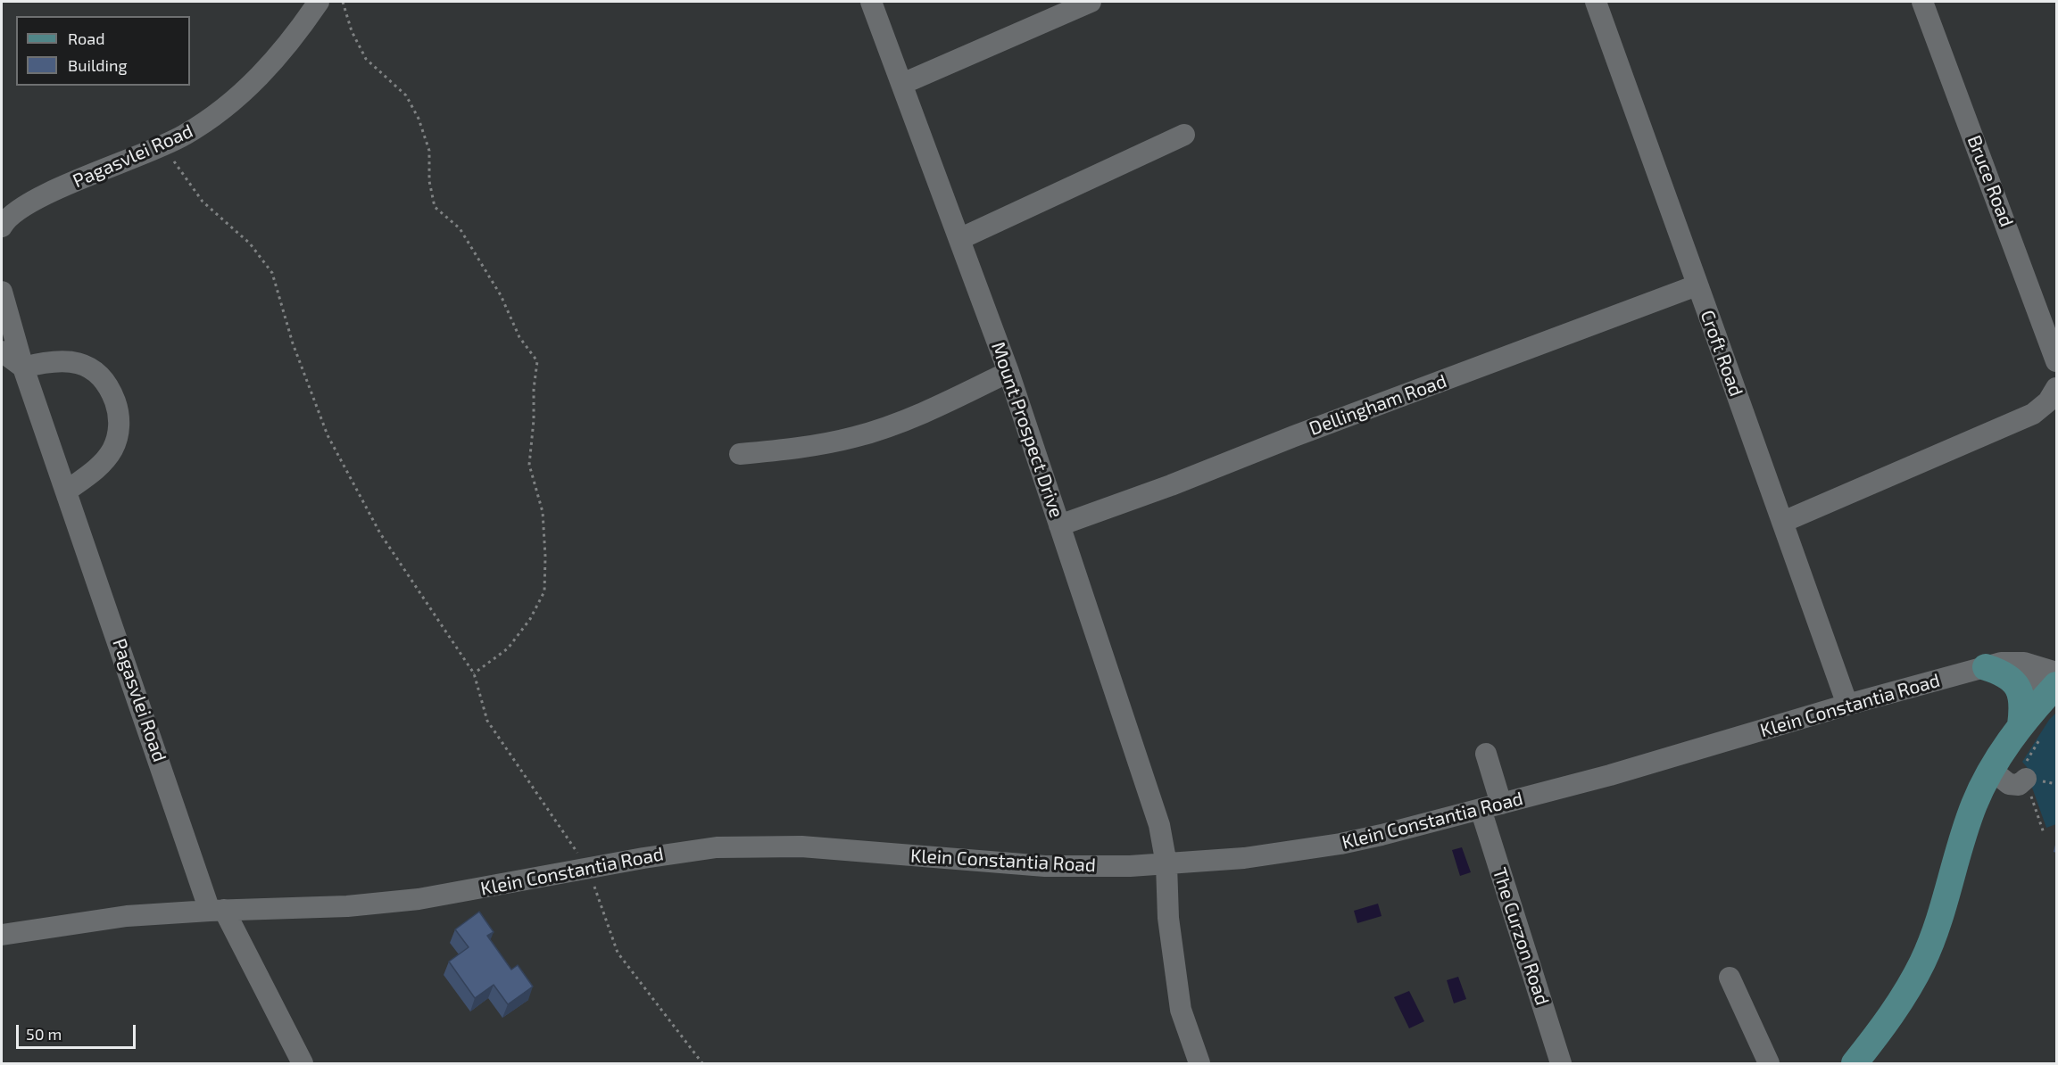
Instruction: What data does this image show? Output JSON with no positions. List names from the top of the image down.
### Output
{
  "streets": {
    "street": [
      "Pagasvlei Road",
      "Bruce Road",
      "Croft Road",
      "Dellingham Road",
      "Mount Prospect Drive",
      "Klein Constantia Road",
      "The Curzon Road"
    ]
  },
  "crossings": [
    ["Pagasvlei Road", "Klein Constantia Road"],
    ["Croft Road", "Dellingham Road"],
    ["Croft Road", "Klein Constantia Road"],
    ["Dellingham Road", "Mount Prospect Drive"],
    ["Mount Prospect Drive", "Klein Constantia Road"],
    ["Klein Constantia Road", "The Curzon Road"]
  ],
  "legend": ["Road", "Building"],
  "scale_bar": "50 m"
}
